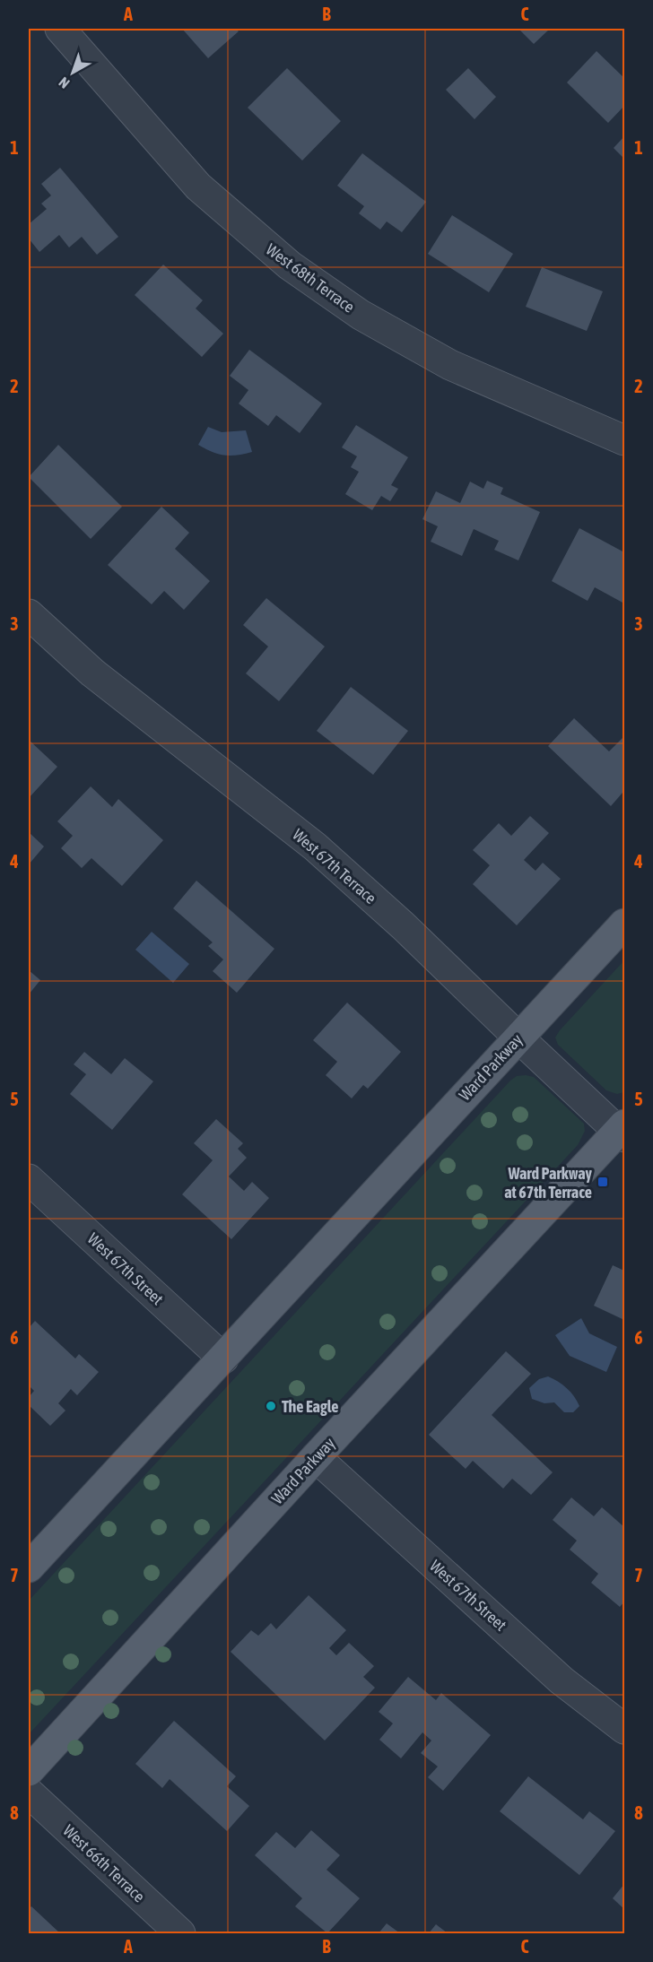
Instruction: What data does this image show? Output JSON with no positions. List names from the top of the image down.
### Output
{
  "streets": {
    "main road": ["Ward Parkway"],
    "street": [
      "West 68th Terrace",
      "West 67th Terrace",
      "West 67th Street",
      "West 66th Terrace"
    ]
  },
  "crossings": [
    ["West 67th Terrace", "Ward Parkway"],
    ["Ward Parkway", "West 67th Street"]
  ],
  "places": {
    "transit": ["Ward Parkway at 67th Terrace"],
    "other": ["The Eagle"]
  },
  "north": "bottom left",
  "grid": {
    "columns": ["A", "B", "C"],
    "rows": [
      "1",
      "2",
      "3",
      "4",
      "5",
      "6",
      "7",
      "8"
    ]
  }
}
